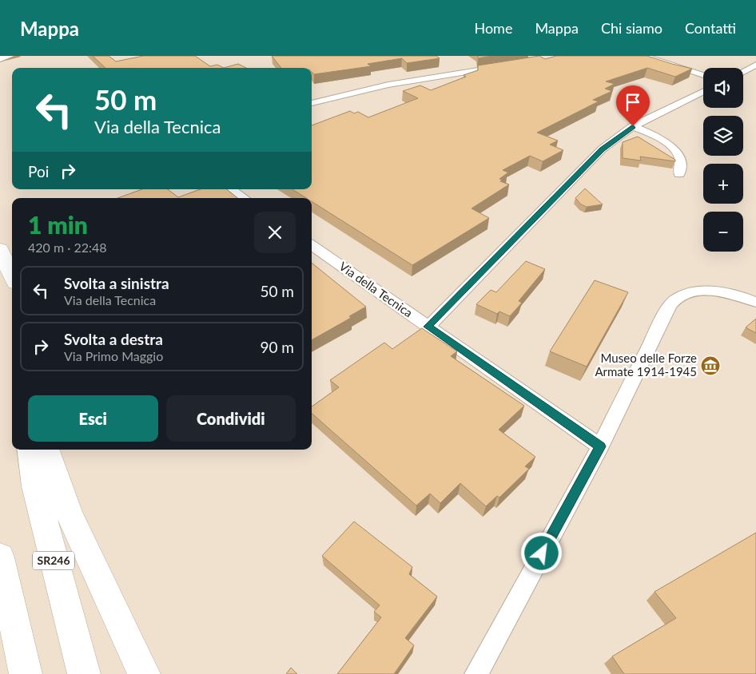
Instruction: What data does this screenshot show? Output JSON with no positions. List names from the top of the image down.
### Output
{
  "streets": {
    "highway": ["SR246"],
    "street": ["Via della Tecnica"]
  },
  "places": {
    "museum": ["Museo delle Forze Armate 1914-1945"]
  },
  "page": {
    "header": "Mappa",
    "nav": [
      "Home",
      "Mappa",
      "Chi siamo",
      "Contatti"
    ],
    "map_buttons": ["+", "−"],
    "turn": ["50 m", "Via della Tecnica"],
    "then": "Poi",
    "heading": ["1 min", "420 m · 22:48"],
    "list": [
      {
        "name": "Svolta a sinistra",
        "note": "Via della Tecnica",
        "value": "50 m"
      },
      {
        "name": "Svolta a destra",
        "note": "Via Primo Maggio",
        "value": "90 m"
      }
    ],
    "buttons": ["Esci", "Condividi"]
  }
}
